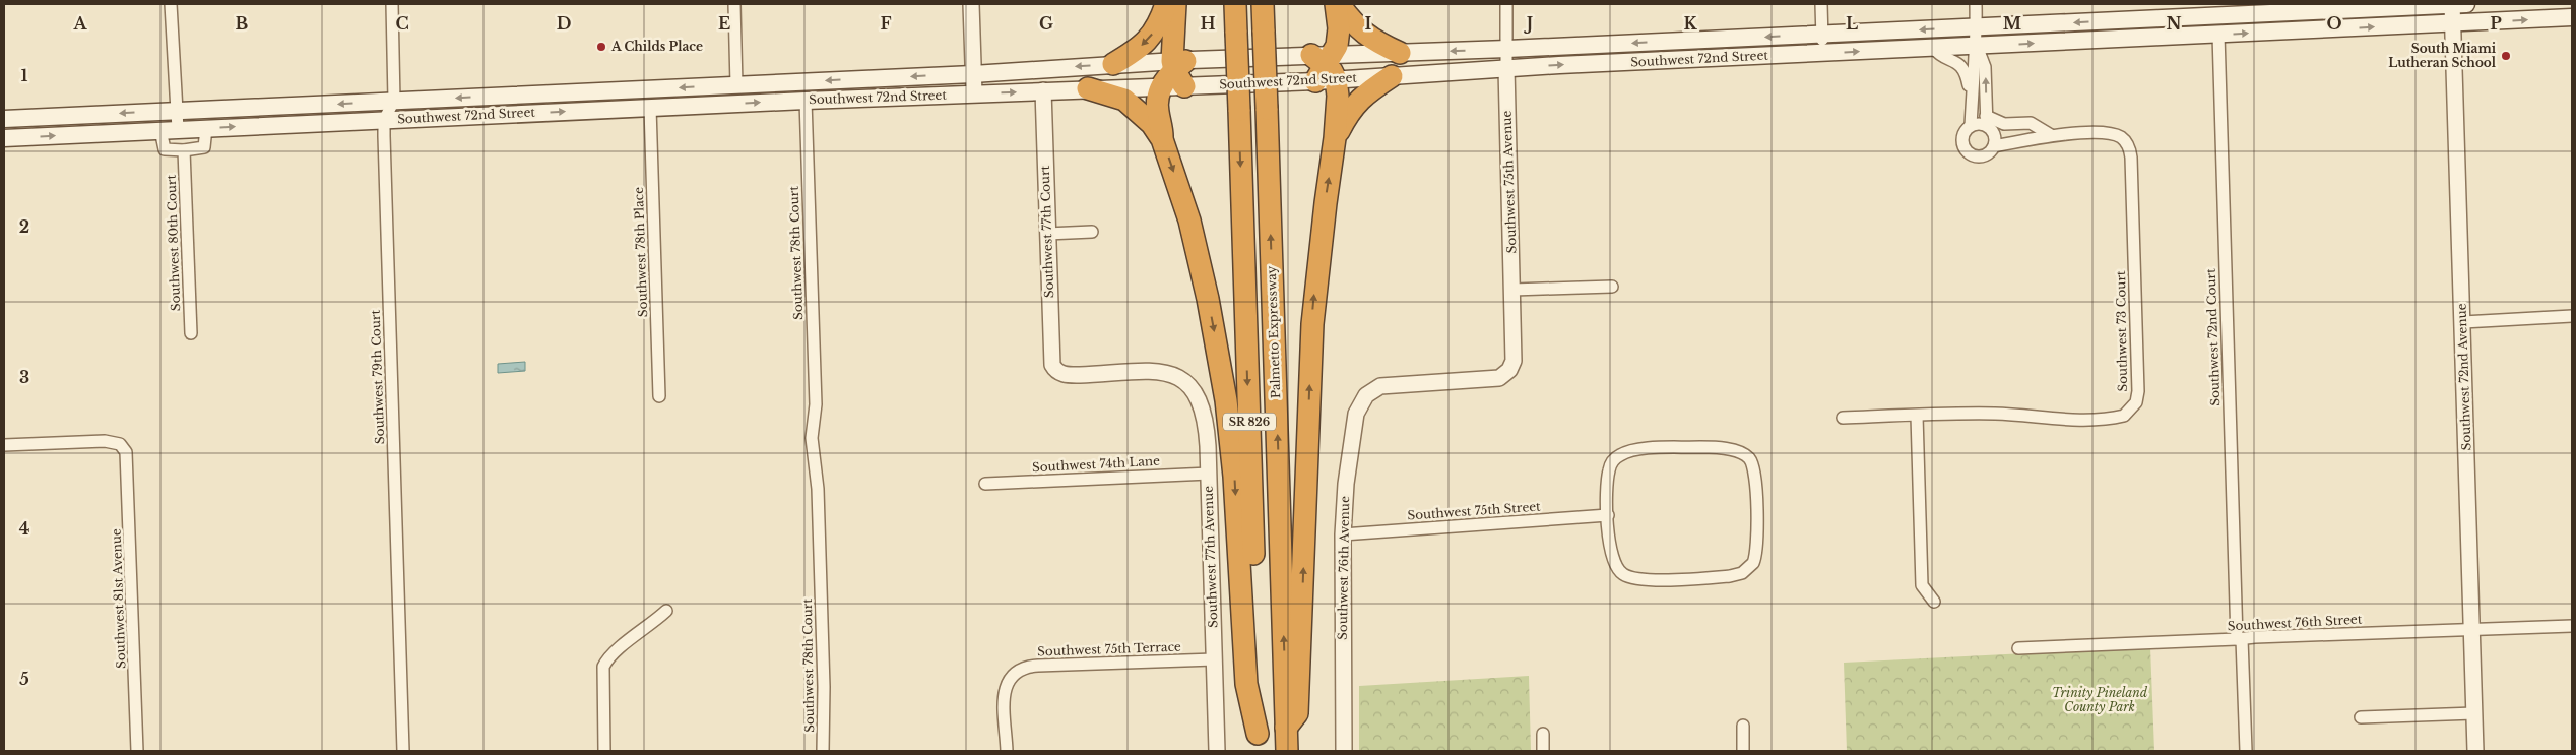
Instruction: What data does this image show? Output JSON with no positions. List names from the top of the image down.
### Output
{
  "streets": {
    "highway": ["Palmetto Expressway", "SR 826"],
    "main road": ["Southwest 72nd Street"],
    "street": [
      "Southwest 75th Avenue",
      "Southwest 77th Court",
      "Southwest 80th Court",
      "Southwest 78th Place",
      "Southwest 78th Court",
      "Southwest 73 Court",
      "Southwest 72nd Court",
      "Southwest 79th Court",
      "Southwest 72nd Avenue",
      "Southwest 74th Lane",
      "Southwest 75th Street",
      "Southwest 77th Avenue",
      "Southwest 76th Avenue",
      "Southwest 81st Avenue",
      "Southwest 76th Street",
      "Southwest 75th Terrace"
    ]
  },
  "crossings": [
    ["Southwest 72nd Street", "Southwest 75th Avenue"],
    ["Southwest 72nd Street", "Southwest 77th Court"],
    ["Southwest 72nd Street", "Southwest 78th Place"],
    ["Southwest 72nd Street", "Southwest 78th Court"],
    ["Southwest 72nd Street", "Southwest 72nd Court"],
    ["Southwest 72nd Street", "Southwest 79th Court"],
    ["Southwest 72nd Street", "Southwest 72nd Avenue"],
    ["Southwest 75th Avenue", "Southwest 76th Avenue"],
    ["Southwest 77th Court", "Southwest 77th Avenue"],
    ["Southwest 72nd Court", "Southwest 76th Street"],
    ["Southwest 72nd Avenue", "Southwest 76th Street"],
    ["Southwest 74th Lane", "Southwest 77th Avenue"],
    ["Southwest 75th Street", "Southwest 76th Avenue"],
    ["Southwest 77th Avenue", "Southwest 75th Terrace"]
  ],
  "parks": ["Trinity Pineland County Park"],
  "places": ["A Childs Place", "South Miami Lutheran School"],
  "grid": {
    "columns": [
      "A",
      "B",
      "C",
      "D",
      "E",
      "F",
      "G",
      "H",
      "I",
      "J",
      "K",
      "L",
      "M",
      "N",
      "O",
      "P"
    ],
    "rows": [
      "1",
      "2",
      "3",
      "4",
      "5"
    ]
  }
}
